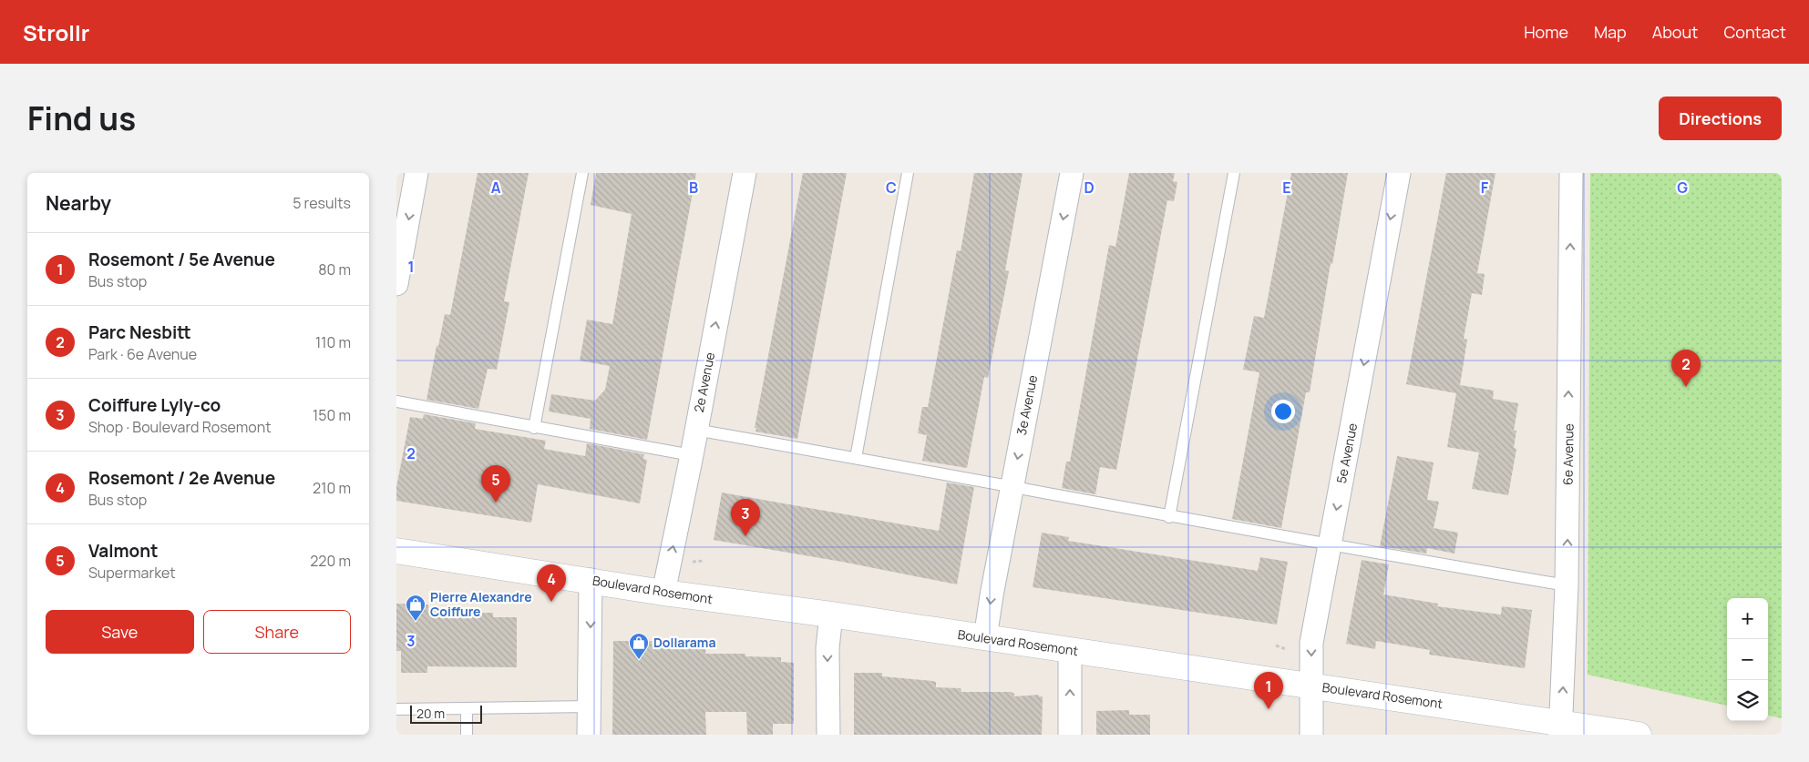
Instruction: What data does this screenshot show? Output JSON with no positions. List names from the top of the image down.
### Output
{
  "streets": {
    "main road": ["Boulevard Rosemont"],
    "street": [
      "2e Avenue",
      "3e Avenue",
      "5e Avenue",
      "6e Avenue"
    ]
  },
  "crossings": [
    ["2e Avenue", "Boulevard Rosemont"],
    ["3e Avenue", "Boulevard Rosemont"],
    ["5e Avenue", "Boulevard Rosemont"],
    ["6e Avenue", "Boulevard Rosemont"]
  ],
  "one_way": [
    "2e Avenue",
    "3e Avenue",
    "5e Avenue",
    "6e Avenue"
  ],
  "places": {
    "shop": ["Pierre Alexandre Coiffure", "Dollarama"]
  },
  "scale_bar": "20 m",
  "page": {
    "header": "Strollr",
    "nav": [
      "Home",
      "Map",
      "About",
      "Contact"
    ],
    "title": "Find us",
    "buttons": [
      "Directions",
      ["Save", "Share"]
    ],
    "heading": ["Nearby", "5 results"],
    "list": [
      {
        "mark": "1",
        "name": "Rosemont / 5e Avenue",
        "note": "Bus stop",
        "value": "80 m"
      },
      {
        "mark": "2",
        "name": "Parc Nesbitt",
        "note": "Park · 6e Avenue",
        "value": "110 m"
      },
      {
        "mark": "3",
        "name": "Coiffure Lyly-co",
        "note": "Shop · Boulevard Rosemont",
        "value": "150 m"
      },
      {
        "mark": "4",
        "name": "Rosemont / 2e Avenue",
        "note": "Bus stop",
        "value": "210 m"
      },
      {
        "mark": "5",
        "name": "Valmont",
        "note": "Supermarket",
        "value": "220 m"
      }
    ],
    "pins": [
      "2",
      "5",
      "3",
      "4",
      "1"
    ],
    "map_buttons": ["+", "−"],
    "scale": "20 m"
  },
  "grid": {
    "columns": [
      "A",
      "B",
      "C",
      "D",
      "E",
      "F",
      "G"
    ],
    "rows": ["1", "2", "3"]
  }
}
